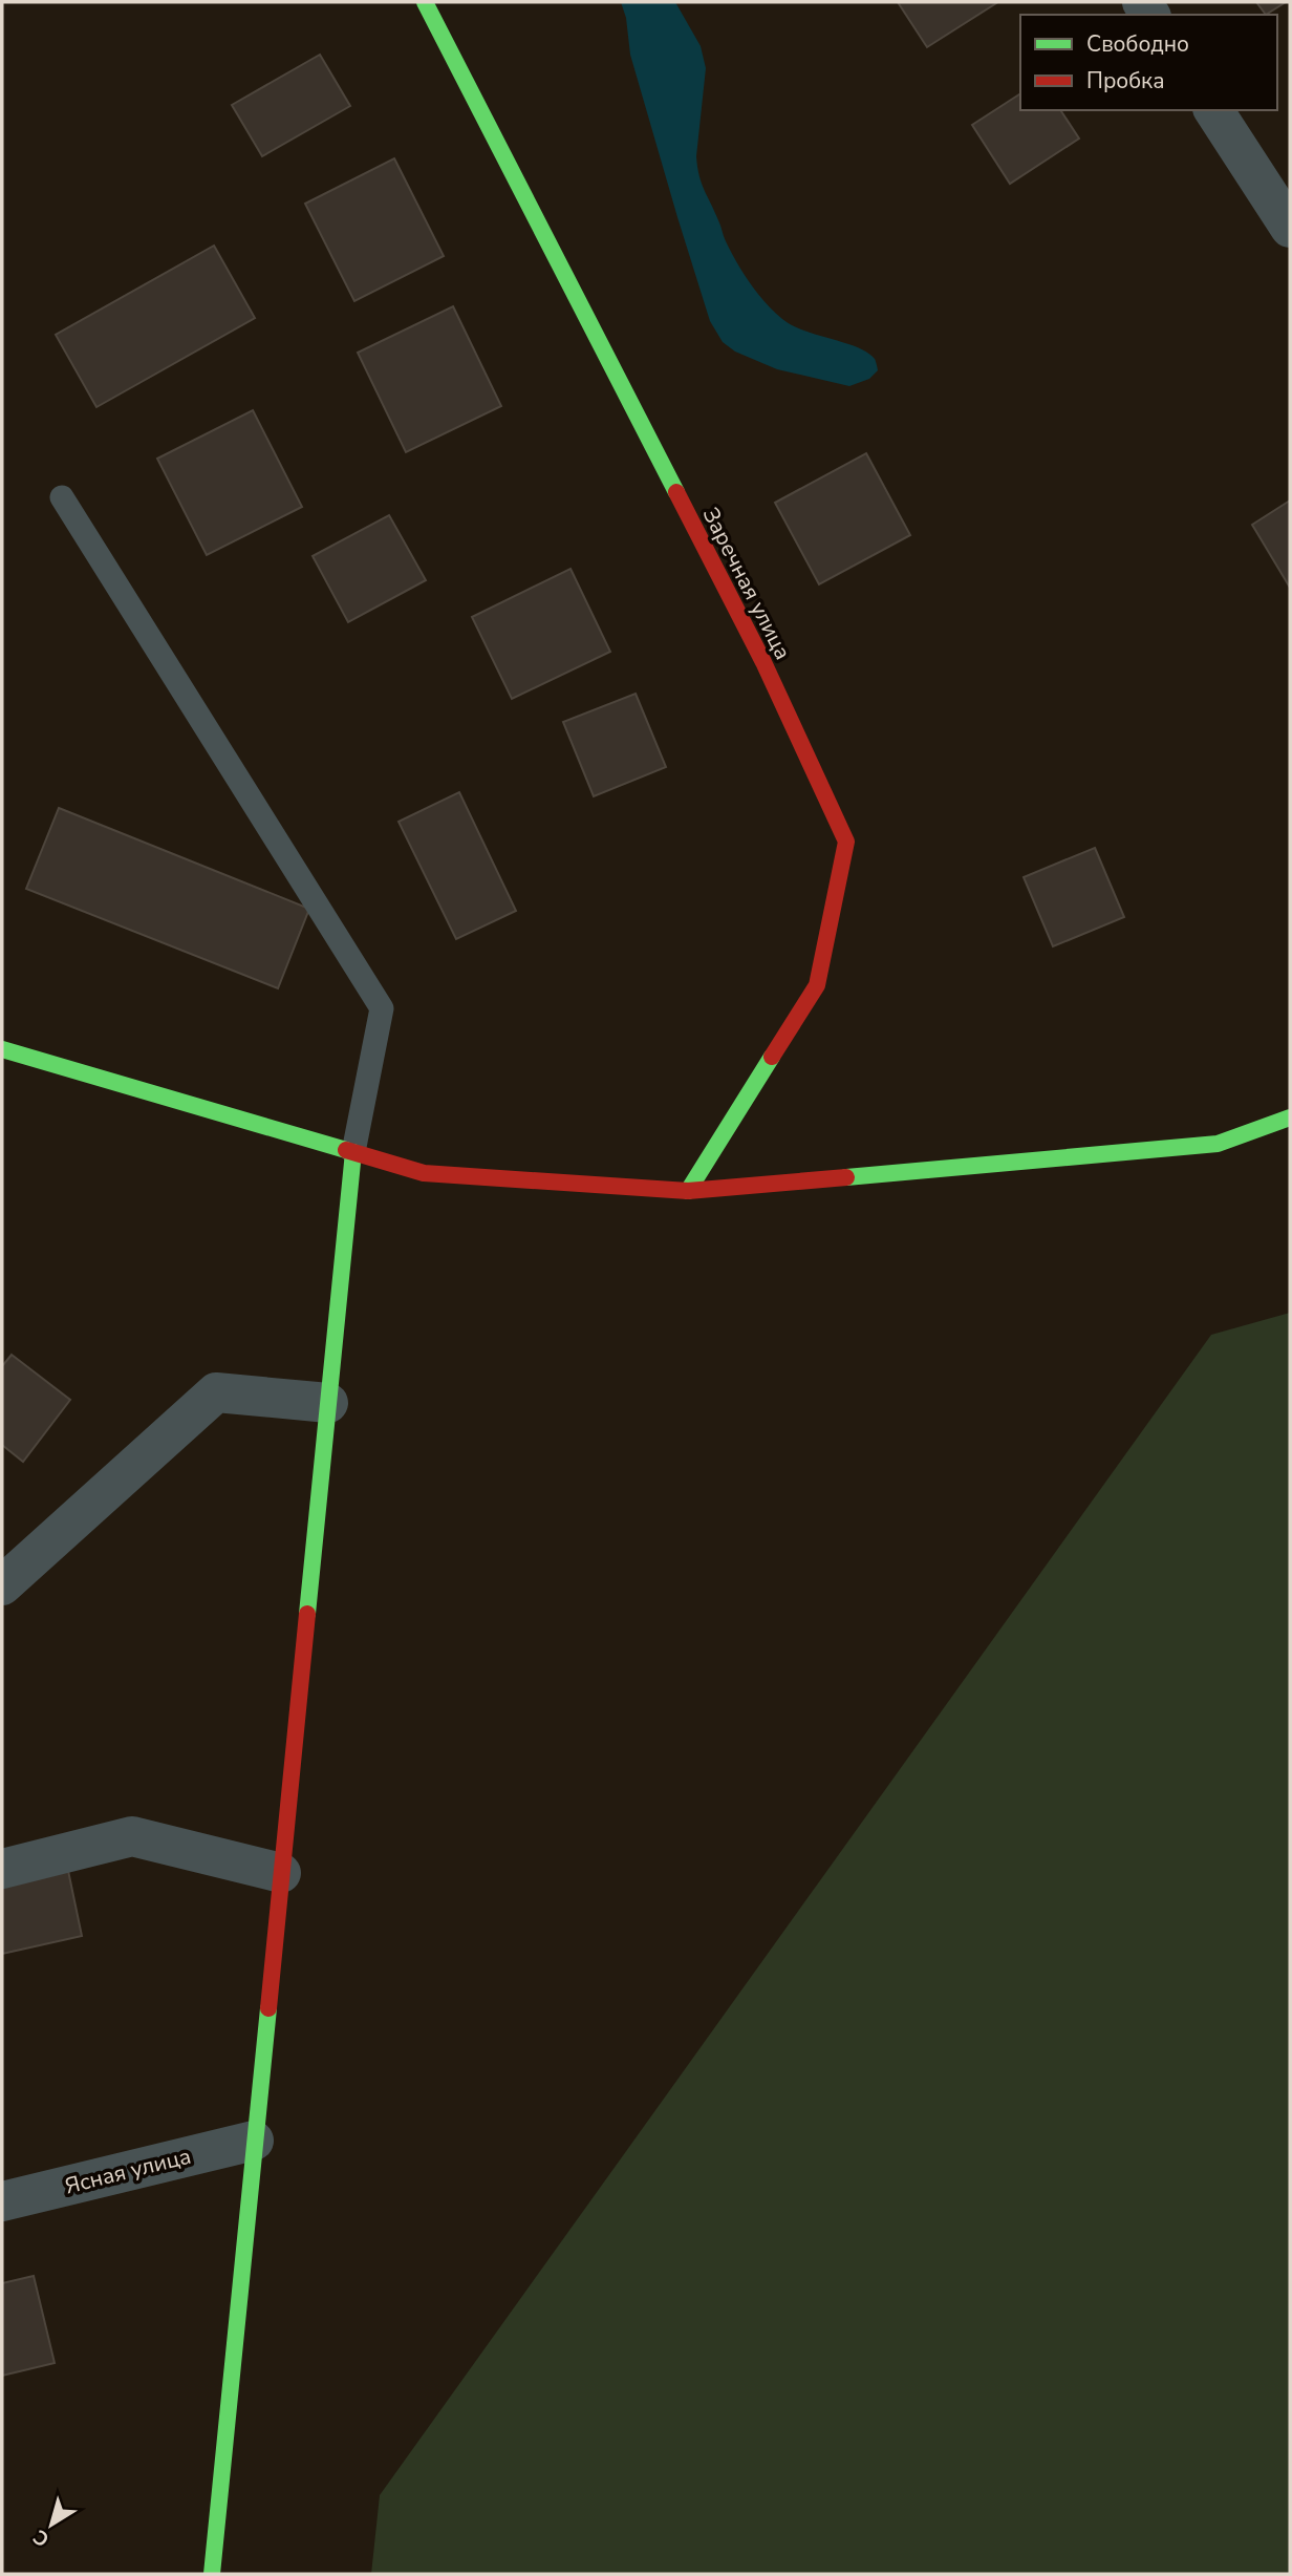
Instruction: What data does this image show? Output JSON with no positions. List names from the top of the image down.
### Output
{
  "streets": {
    "street": ["Заречная улица", "Ясная улица"]
  },
  "legend": ["Свободно", "Пробка"],
  "north": "bottom left"
}
